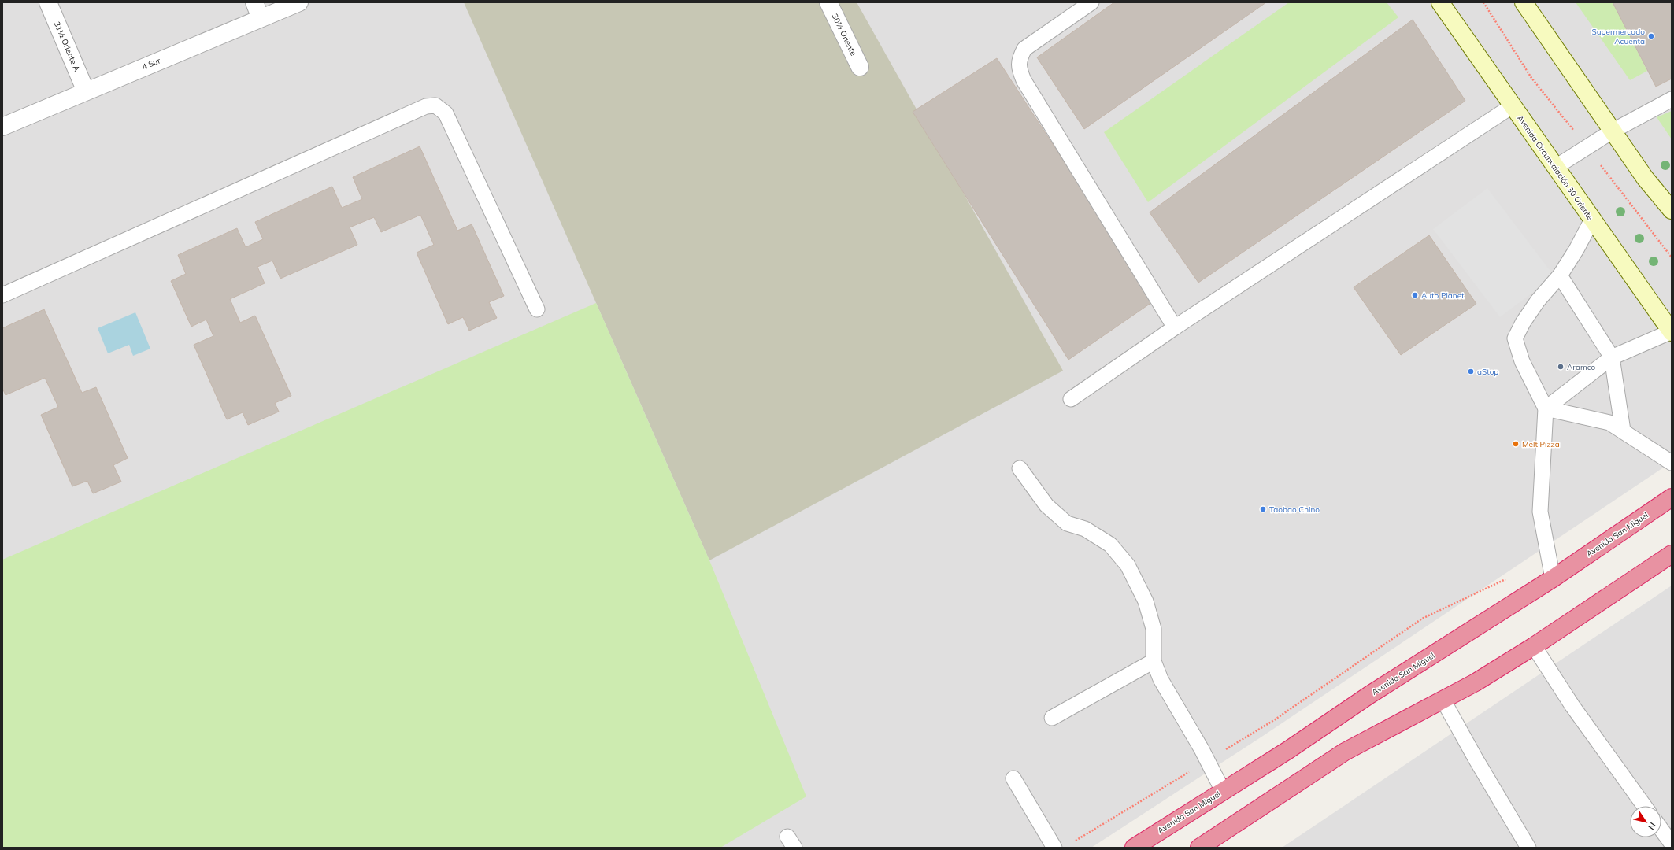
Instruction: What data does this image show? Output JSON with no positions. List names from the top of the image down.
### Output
{
  "streets": {
    "highway": ["Avenida San Miguel"],
    "main road": ["Avenida Circunvalación 30 Oriente"],
    "street": ["30½ Oriente", "31½ Oriente A", "4 Sur"]
  },
  "crossings": [
    ["31½ Oriente A", "4 Sur"]
  ],
  "places": [
    "Supermercado Acuenta",
    "Auto Planet",
    "Aramco",
    "aStop",
    "Melt Pizza",
    "Taobao Chino"
  ],
  "north": "bottom right"
}
